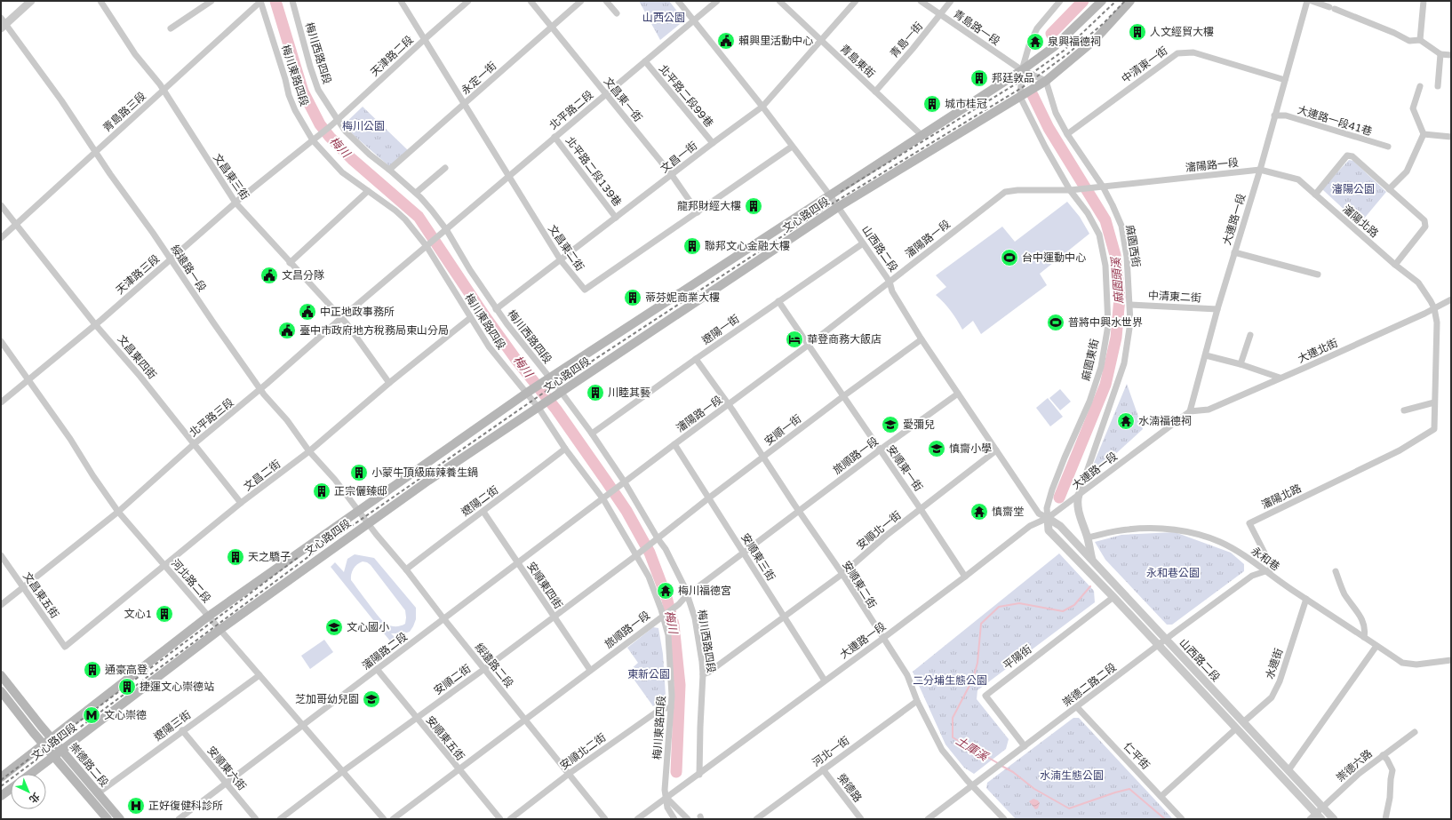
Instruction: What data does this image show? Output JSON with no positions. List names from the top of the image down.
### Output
{
  "streets": {
    "main road": ["文心路四段", "崇德路二段"],
    "street": [
      "青島路一段",
      "青島一街",
      "梅川西路四段",
      "天津路二段",
      "青島東街",
      "中清東一街",
      "梅川東路四段",
      "永定一街",
      "北平路二段99巷",
      "文昌東一街",
      "北平路二段",
      "青島路三段",
      "大連路一段41巷",
      "文昌一街",
      "瀋陽路一段",
      "北平路二段139巷",
      "文昌東三街",
      "大連路一段",
      "瀋陽北路",
      "麻園西街",
      "文昌東二街",
      "山西路二段",
      "綏遠路一段",
      "天津路三段",
      "中清東二街",
      "遼陽一街",
      "大連北街",
      "文昌東四街",
      "麻園東街",
      "北平路三段",
      "安順一街",
      "旅順路一段",
      "安順東一街",
      "文昌二街",
      "遼陽二街",
      "安順北一街",
      "安順東三街",
      "永和巷",
      "河北路二段",
      "安順東二街",
      "安順東四街",
      "文昌東五街",
      "瀋陽路二段",
      "平陽街",
      "水連街",
      "綏遠路二段",
      "安順二街",
      "崇德二路二段",
      "遼陽三街",
      "安順東五街",
      "安順北二街",
      "河北一街",
      "仁平街",
      "崇德六路",
      "安順東六街",
      "榮德路"
    ]
  },
  "crossings": [
    ["青島路一段", "青島一街"],
    ["青島路一段", "文心路四段"],
    ["青島一街", "青島東街"],
    ["梅川西路四段", "天津路二段"],
    ["梅川西路四段", "永定一街"],
    ["梅川西路四段", "北平路二段"],
    ["梅川西路四段", "文昌一街"],
    ["梅川西路四段", "瀋陽路一段"],
    ["梅川西路四段", "文心路四段"],
    ["梅川西路四段", "大連路一段"],
    ["梅川西路四段", "遼陽一街"],
    ["梅川西路四段", "安順一街"],
    ["梅川西路四段", "旅順路一段"],
    ["梅川西路四段", "安順北一街"],
    ["天津路二段", "文昌東二街"],
    ["天津路二段", "天津路三段"],
    ["青島東街", "文昌一街"],
    ["青島東街", "文心路四段"],
    ["中清東一街", "大連路一段"],
    ["中清東一街", "麻園西街"],
    ["梅川東路四段", "北平路二段"],
    ["梅川東路四段", "青島路三段"],
    ["梅川東路四段", "瀋陽路一段"],
    ["梅川東路四段", "文心路四段"],
    ["梅川東路四段", "大連路一段"],
    ["梅川東路四段", "天津路三段"],
    ["梅川東路四段", "北平路三段"],
    ["梅川東路四段", "安順一街"],
    ["梅川東路四段", "旅順路一段"],
    ["梅川東路四段", "文昌二街"],
    ["梅川東路四段", "遼陽二街"],
    ["梅川東路四段", "瀋陽路二段"],
    ["梅川東路四段", "安順二街"],
    ["梅川東路四段", "安順北二街"],
    ["永定一街", "文昌東一街"],
    ["永定一街", "文昌東二街"],
    ["北平路二段99巷", "北平路二段"],
    ["北平路二段99巷", "文昌一街"],
    ["文昌東一街", "北平路二段"],
    ["文昌東一街", "文昌一街"],
    ["文昌東一街", "文昌東二街"],
    ["北平路二段", "北平路二段139巷"],
    ["北平路二段", "文昌東二街"],
    ["北平路二段", "山西路二段"],
    ["北平路二段", "北平路三段"],
    ["青島路三段", "文昌東三街"],
    ["青島路三段", "綏遠路一段"],
    ["青島路三段", "文昌東四街"],
    ["大連路一段41巷", "大連路一段"],
    ["文昌一街", "北平路二段139巷"],
    ["文昌一街", "文昌東二街"],
    ["文昌一街", "山西路二段"],
    ["瀋陽路一段", "大連路一段"],
    ["瀋陽路一段", "瀋陽北路"],
    ["瀋陽路一段", "麻園西街"],
    ["瀋陽路一段", "山西路二段"],
    ["瀋陽路一段", "麻園東街"],
    ["瀋陽路一段", "安順東一街"],
    ["瀋陽路一段", "安順東三街"],
    ["瀋陽路一段", "安順東二街"],
    ["瀋陽路一段", "瀋陽路二段"],
    ["文昌東三街", "天津路三段"],
    ["文昌東三街", "北平路三段"],
    ["文昌東三街", "文昌二街"],
    ["文心路四段", "麻園西街"],
    ["文心路四段", "山西路二段"],
    ["文心路四段", "綏遠路一段"],
    ["文心路四段", "麻園東街"],
    ["文心路四段", "河北路二段"],
    ["文心路四段", "綏遠路二段"],
    ["文心路四段", "崇德路二段"],
    ["大連路一段", "瀋陽北路"],
    ["大連路一段", "麻園西街"],
    ["大連路一段", "山西路二段"],
    ["大連路一段", "中清東二街"],
    ["大連路一段", "大連北街"],
    ["大連路一段", "麻園東街"],
    ["大連路一段", "安順東一街"],
    ["大連路一段", "安順東三街"],
    ["大連路一段", "安順東二街"],
    ["瀋陽北路", "大連北街"],
    ["瀋陽北路", "永和巷"],
    ["瀋陽北路", "崇德二路二段"],
    ["麻園西街", "中清東二街"],
    ["文昌東二街", "山西路二段"],
    ["山西路二段", "遼陽一街"],
    ["山西路二段", "麻園東街"],
    ["山西路二段", "安順一街"],
    ["山西路二段", "旅順路一段"],
    ["山西路二段", "安順北一街"],
    ["山西路二段", "平陽街"],
    ["山西路二段", "水連街"],
    ["山西路二段", "崇德二路二段"],
    ["山西路二段", "崇德六路"],
    ["綏遠路一段", "天津路三段"],
    ["綏遠路一段", "北平路三段"],
    ["綏遠路一段", "文昌二街"],
    ["綏遠路一段", "綏遠路二段"],
    ["天津路三段", "文昌東四街"],
    ["天津路三段", "河北路二段"],
    ["遼陽一街", "安順東一街"],
    ["遼陽一街", "安順東二街"],
    ["文昌東四街", "北平路三段"],
    ["文昌東四街", "文昌二街"],
    ["北平路三段", "河北路二段"],
    ["北平路三段", "文昌東五街"],
    ["安順一街", "安順東一街"],
    ["安順一街", "安順東三街"],
    ["安順一街", "安順東二街"],
    ["安順一街", "安順二街"],
    ["旅順路一段", "安順東一街"],
    ["旅順路一段", "安順東三街"],
    ["旅順路一段", "安順東二街"],
    ["旅順路一段", "安順東四街"],
    ["旅順路一段", "綏遠路二段"],
    ["旅順路一段", "安順東五街"],
    ["安順東一街", "安順北一街"],
    ["文昌二街", "河北路二段"],
    ["文昌二街", "文昌東五街"],
    ["遼陽二街", "安順東四街"],
    ["遼陽二街", "綏遠路二段"],
    ["安順北一街", "安順東三街"],
    ["安順北一街", "安順東二街"],
    ["永和巷", "水連街"],
    ["永和巷", "崇德二路二段"],
    ["河北路二段", "瀋陽路二段"],
    ["河北路二段", "安順二街"],
    ["河北路二段", "遼陽三街"],
    ["安順東二街", "崇德二路二段"],
    ["安順東二街", "河北一街"],
    ["安順東四街", "瀋陽路二段"],
    ["安順東四街", "安順二街"],
    ["瀋陽路二段", "綏遠路二段"],
    ["瀋陽路二段", "安順東五街"],
    ["瀋陽路二段", "安順東六街"],
    ["平陽街", "崇德二路二段"],
    ["綏遠路二段", "安順二街"],
    ["綏遠路二段", "安順北二街"],
    ["安順二街", "安順東五街"],
    ["崇德二路二段", "仁平街"],
    ["遼陽三街", "崇德路二段"],
    ["遼陽三街", "安順東六街"],
    ["河北一街", "榮德路"]
  ],
  "water": ["梅川", "麻園頭溪", "土庫溪"],
  "parks": [
    "山西公園",
    "梅川公園",
    "瀋陽公園",
    "永和巷公園",
    "東新公園",
    "二分埔生態公園",
    "水湳生態公園"
  ],
  "places": {
    "building": [
      "人文經貿大樓",
      "邦廷敦品",
      "城市桂冠",
      "龍邦財經大樓",
      "聯邦文心金融大樓",
      "蒂芬妮商業大樓",
      "川睦其藝",
      "小蒙牛頂級麻辣養生鍋",
      "正宗儷臻邸",
      "天之驕子",
      "文心1",
      "通豪高登",
      "捷運文心崇德站"
    ],
    "public building": [
      "賴興里活動中心",
      "文昌分隊",
      "中正地政事務所",
      "臺中市政府地方稅務局東山分局"
    ],
    "temple": [
      "泉興福德祠",
      "水湳福德祠",
      "慎齋堂",
      "梅川福德宮"
    ],
    "sports": ["台中運動中心", "普將中興水世界"],
    "hotel": ["華登商務大飯店"],
    "school or university": [
      "愛彌兒",
      "慎齋小學",
      "文心國小",
      "芝加哥幼兒園"
    ],
    "metro station": ["文心崇德"],
    "hospital": ["正好復健科診所"]
  },
  "north": "bottom right"
}
